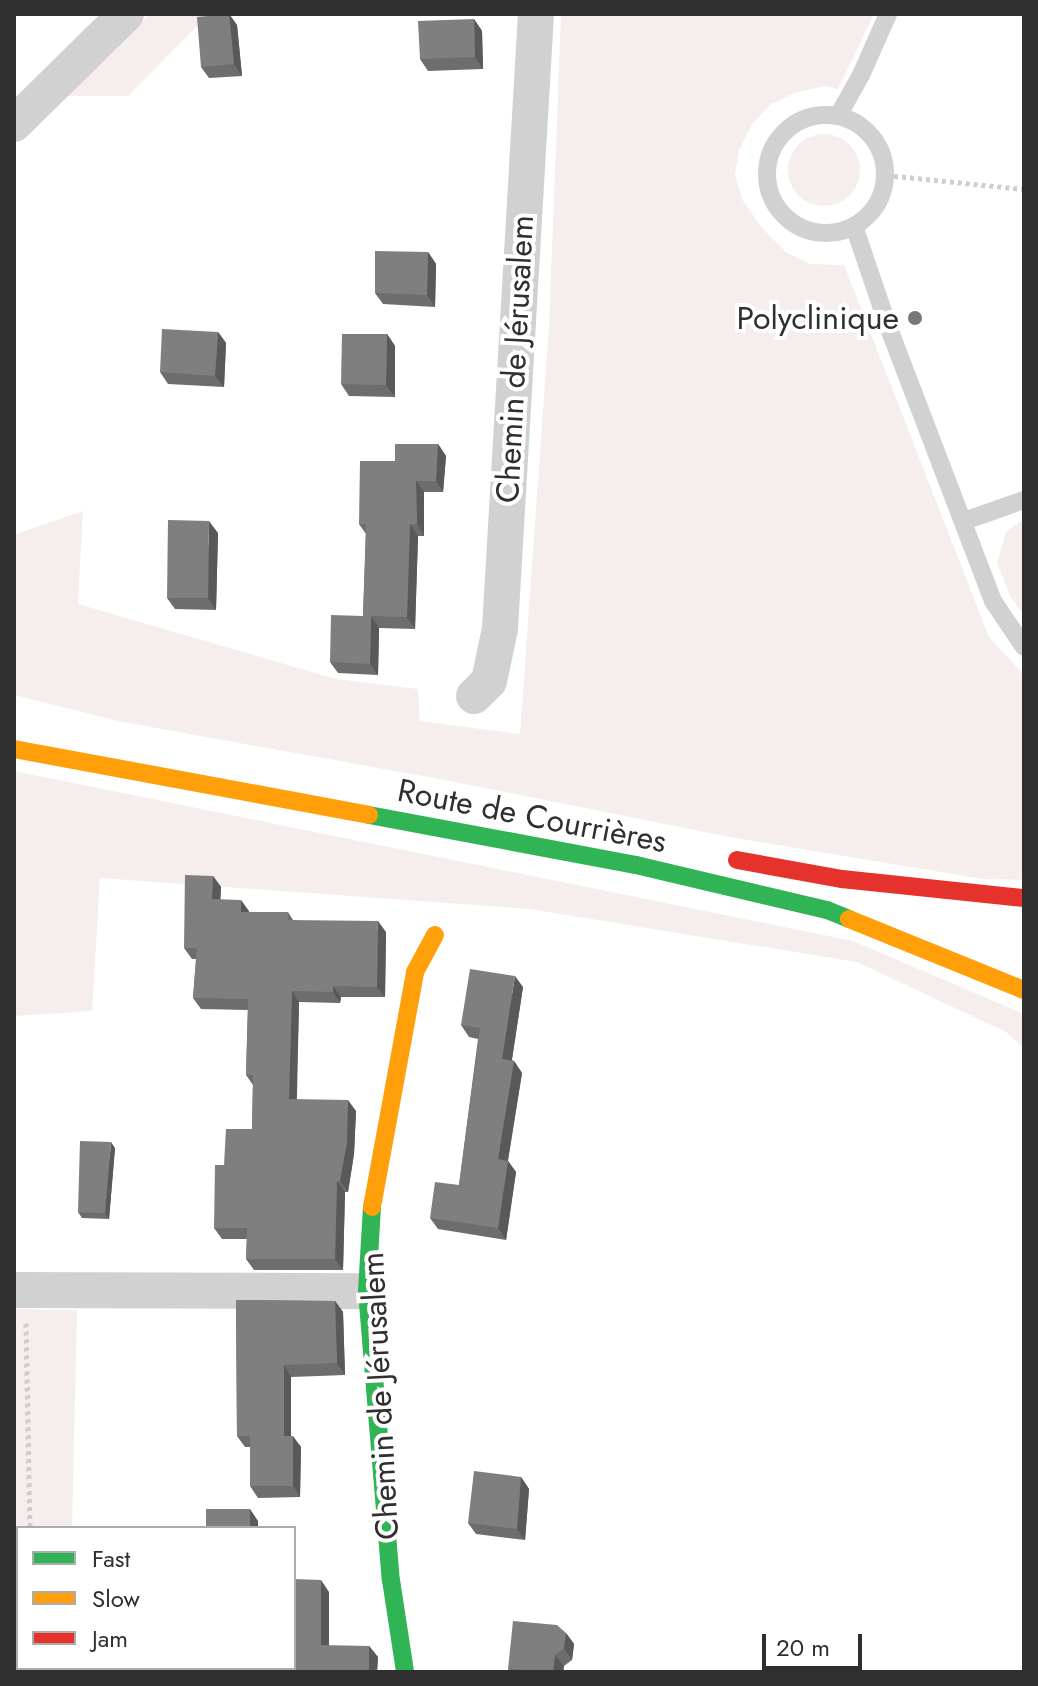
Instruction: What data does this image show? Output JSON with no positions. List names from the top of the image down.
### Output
{
  "streets": {
    "main road": ["Chemin de Jérusalem", "Route de Courrières"]
  },
  "places": ["Polyclinique"],
  "legend": ["Fast", "Slow", "Jam"],
  "scale_bar": "20 m"
}
